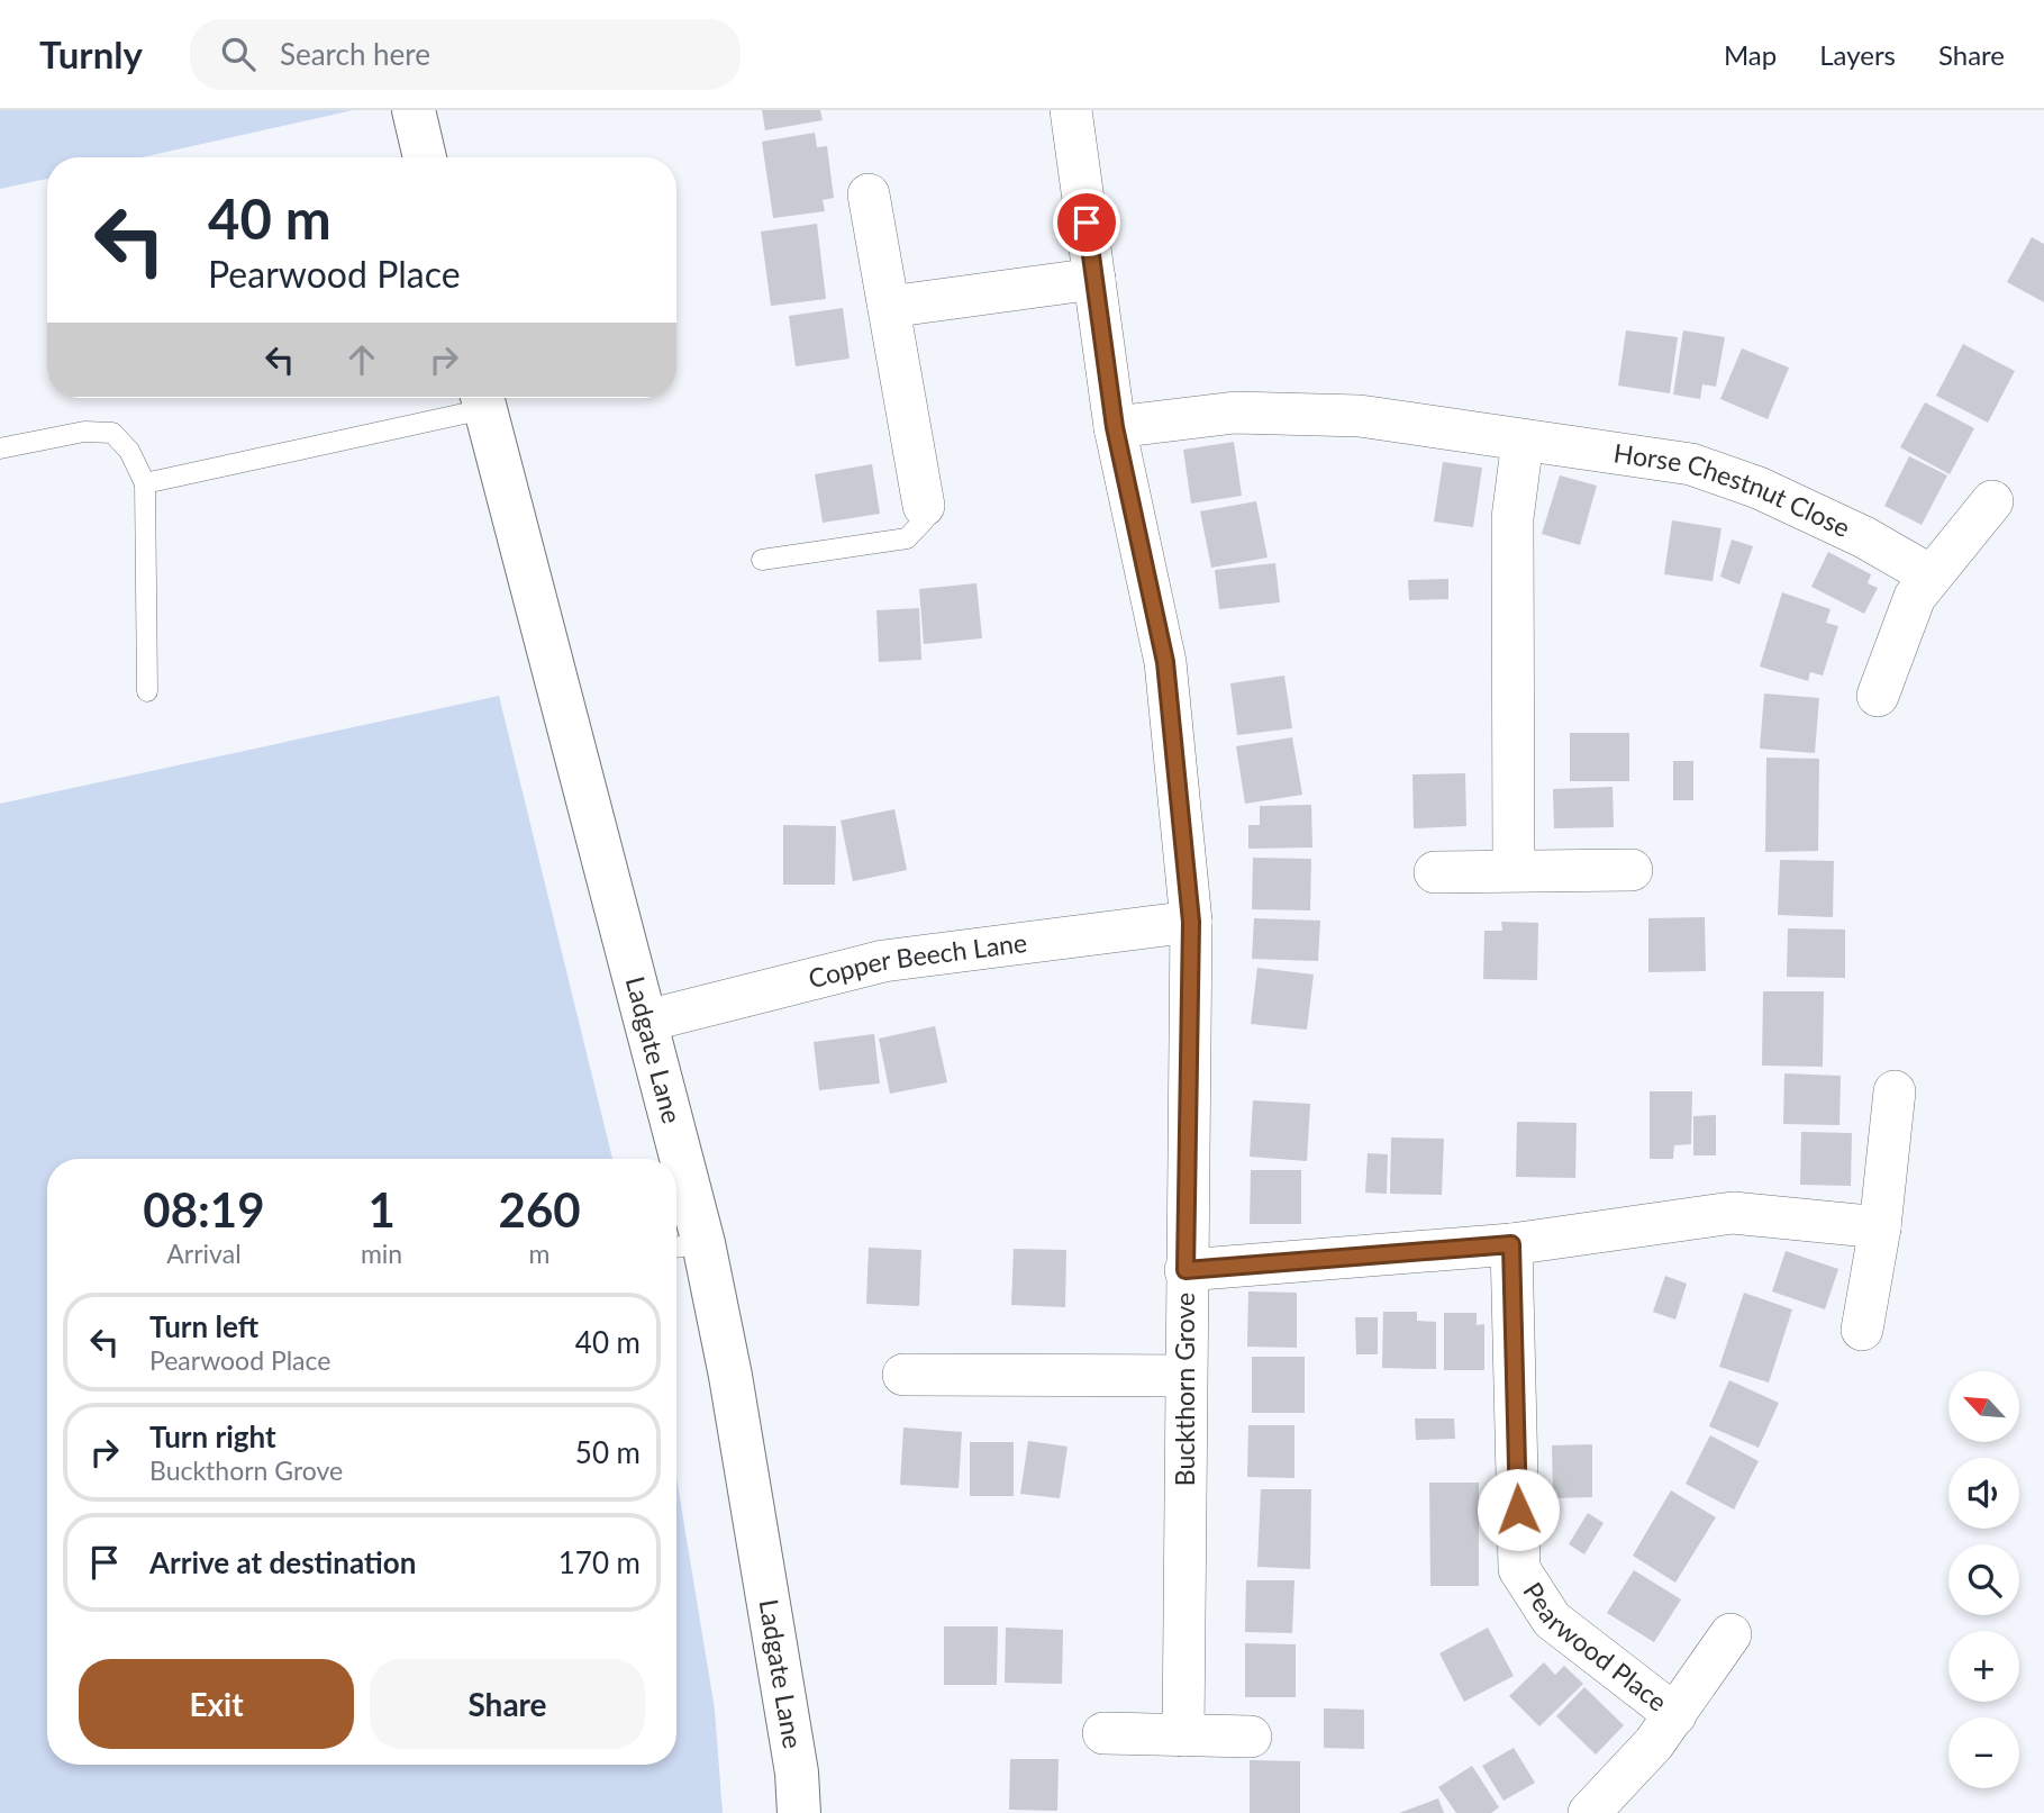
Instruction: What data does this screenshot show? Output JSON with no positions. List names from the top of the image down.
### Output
{
  "streets": {
    "main road": ["Ladgate Lane"],
    "street": [
      "Horse Chestnut Close",
      "Copper Beech Lane",
      "Buckthorn Grove",
      "Pearwood Place"
    ]
  },
  "crossings": [
    ["Horse Chestnut Close", "Buckthorn Grove"],
    ["Copper Beech Lane", "Ladgate Lane"],
    ["Copper Beech Lane", "Buckthorn Grove"]
  ],
  "north": "top left",
  "page": {
    "header": "Turnly",
    "search": "Search here",
    "nav": ["Map", "Layers", "Share"],
    "turn": ["40 m", "Pearwood Place"],
    "eta": [
      "08:19",
      "Arrival",
      "1",
      "min",
      "260",
      "m"
    ],
    "list": [
      {
        "name": "Turn left",
        "note": "Pearwood Place",
        "value": "40 m"
      },
      {
        "name": "Turn right",
        "note": "Buckthorn Grove",
        "value": "50 m"
      },
      {
        "name": "Arrive at destination",
        "value": "170 m"
      }
    ],
    "map_buttons": ["+", "−"],
    "buttons": ["Exit", "Share"]
  }
}
